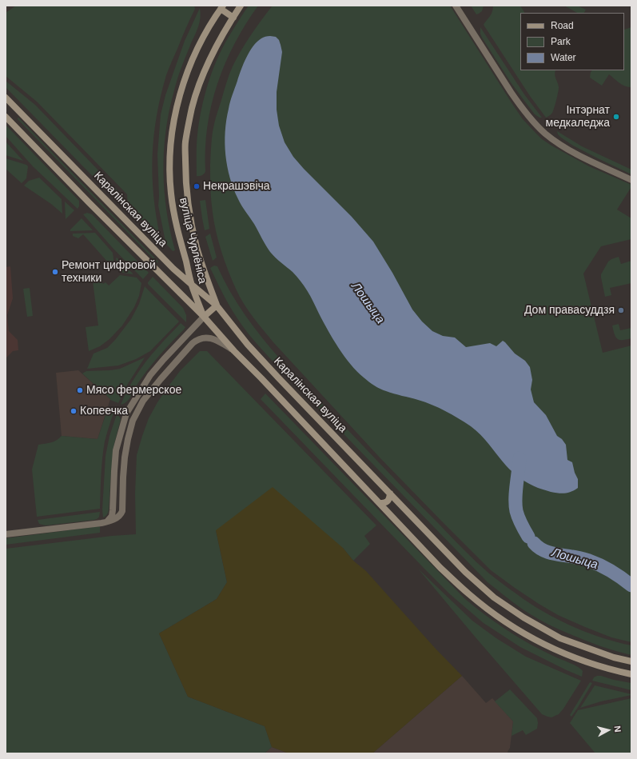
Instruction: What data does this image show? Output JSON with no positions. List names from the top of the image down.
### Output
{
  "streets": {
    "main road": ["Каралінская вуліца", "вуліца Чурлёніса"]
  },
  "crossings": [
    ["Каралінская вуліца", "вуліца Чурлёніса"]
  ],
  "water": ["Лошыца"],
  "places": [
    "Інтэрнат медкаледжа",
    "Некрашэвіча",
    "Ремонт цифровой техники",
    "Дом правасуддзя",
    "Мясо фермерское",
    "Копеечка"
  ],
  "legend": ["Road", "Park", "Water"],
  "north": "right"
}
